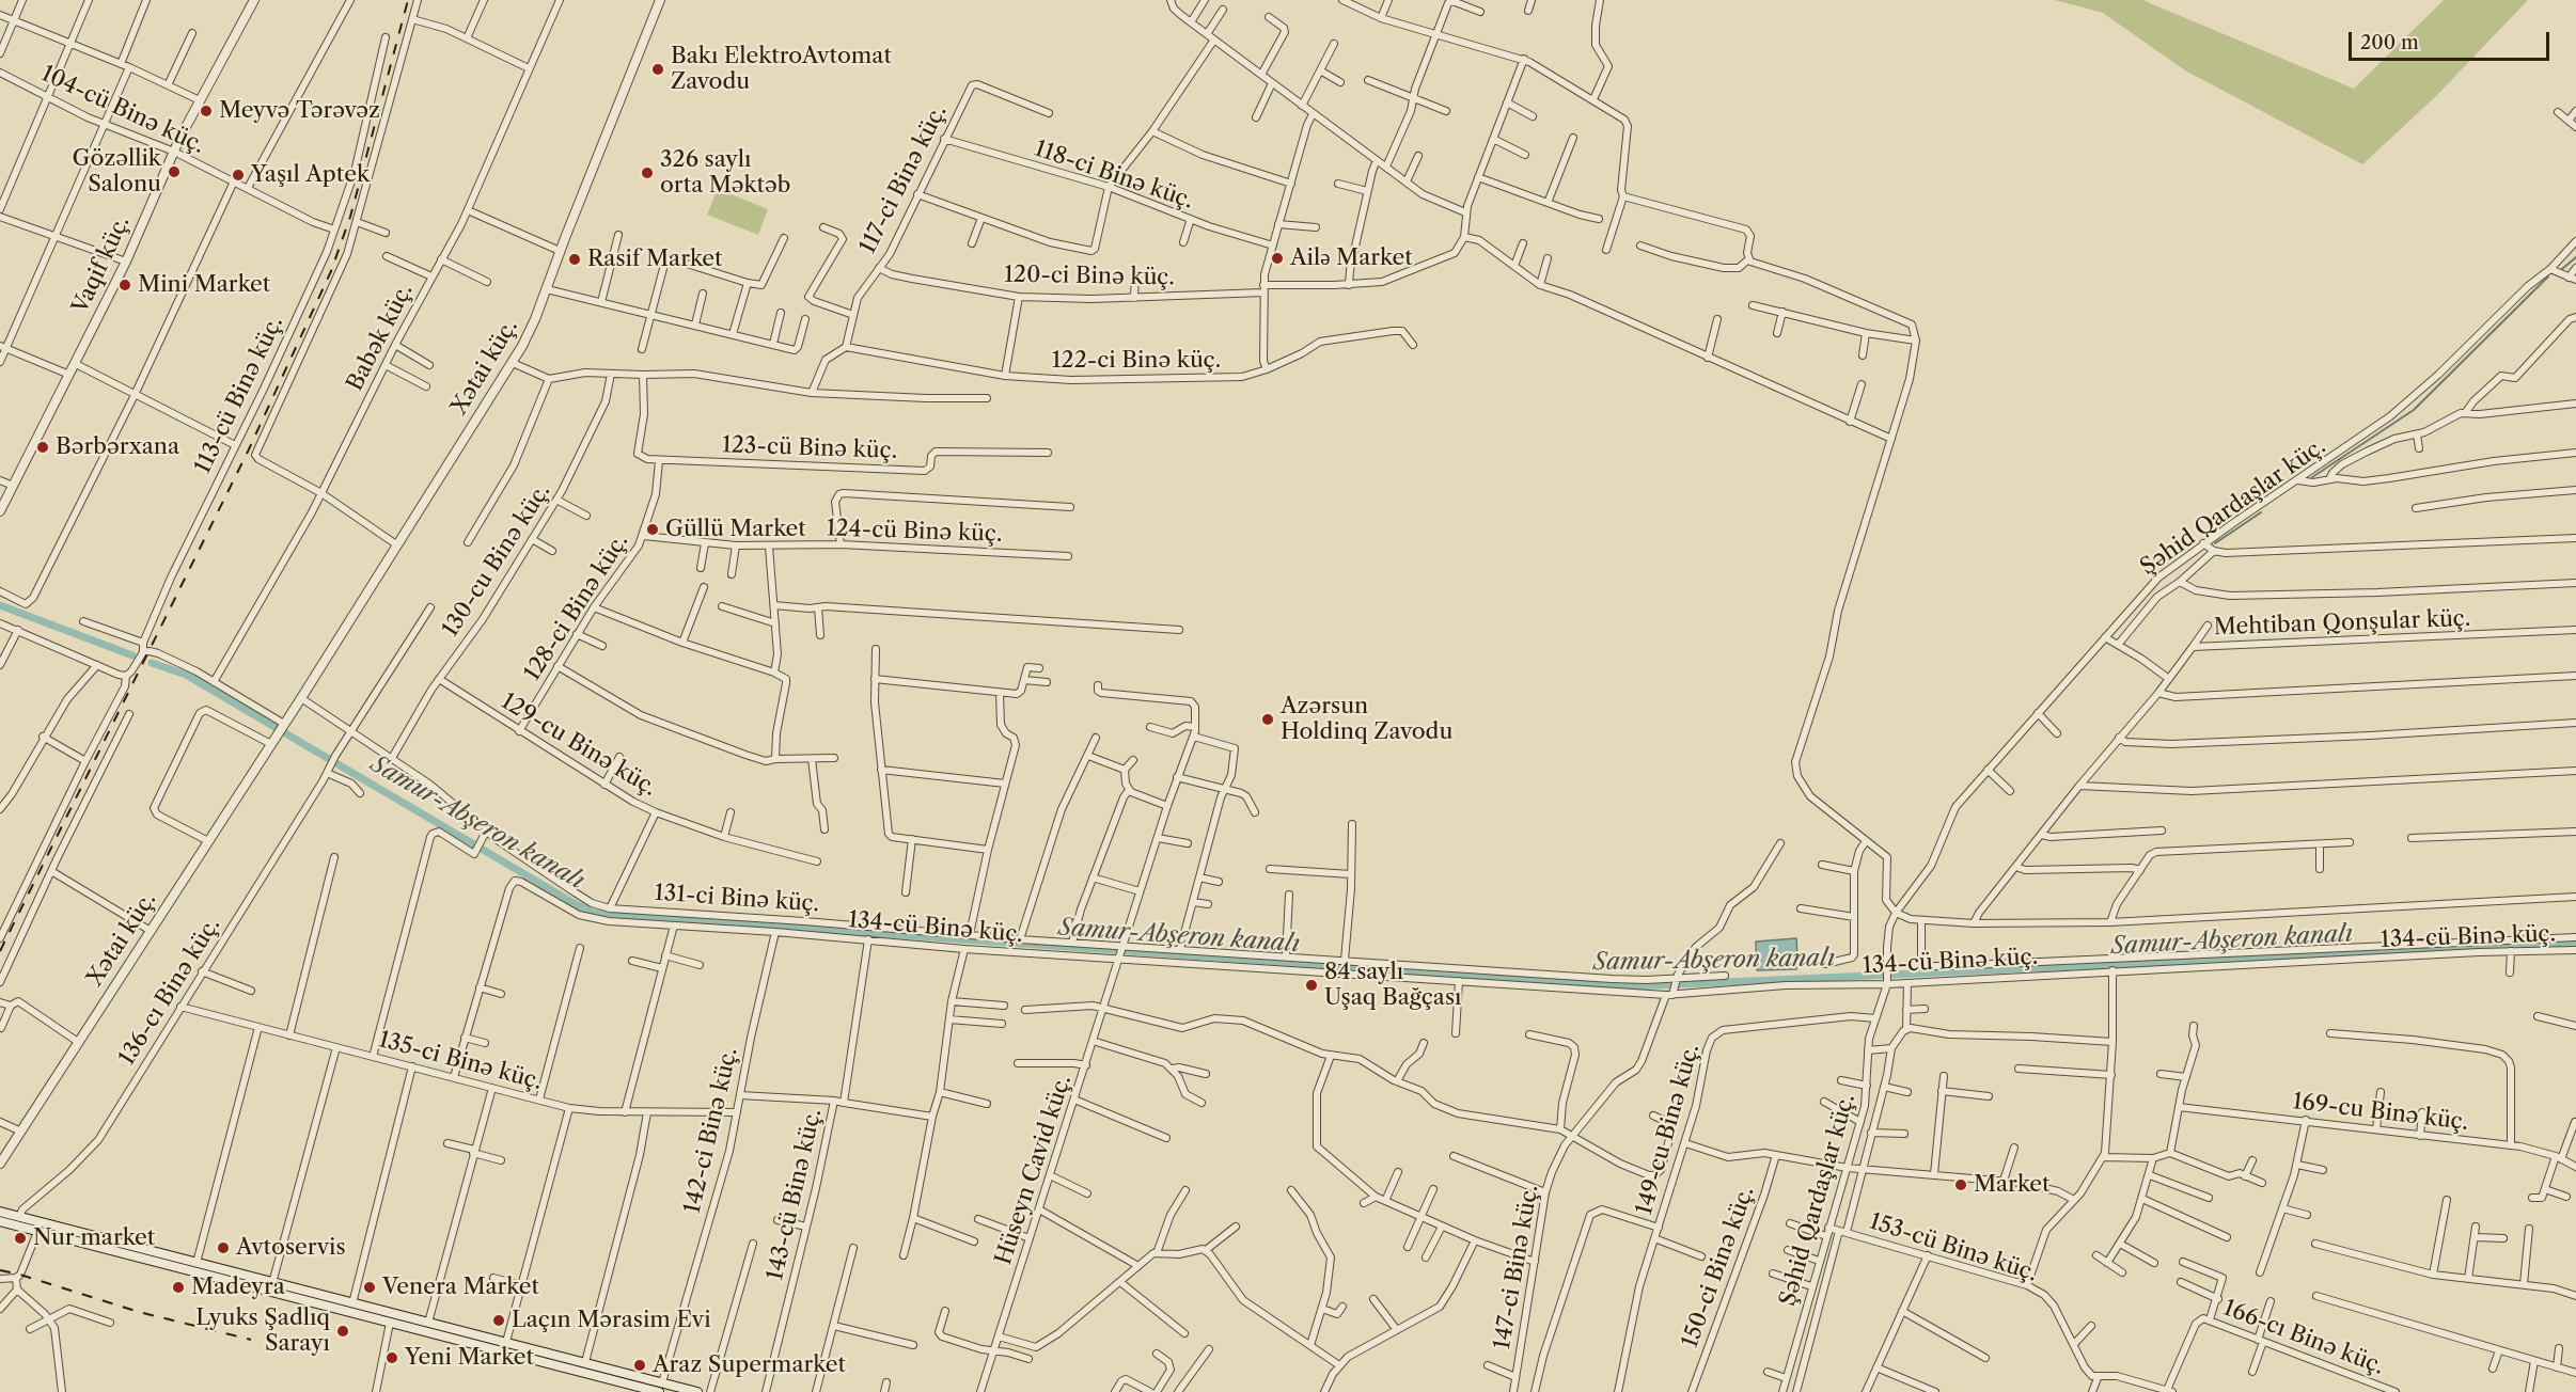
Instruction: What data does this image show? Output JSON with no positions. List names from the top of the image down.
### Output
{
  "streets": {
    "street": [
      "104-cü Binə küç.",
      "118-ci Binə küç.",
      "117-ci Binə küç.",
      "Vaqif küç.",
      "120-ci Binə küç.",
      "Babək küç.",
      "122-ci Binə küç.",
      "Xətai küç.",
      "113-cü Binə küç.",
      "123-cü Binə küç.",
      "Şəhid Qardaşlar küç.",
      "124-cü Binə küç.",
      "130-cu Binə küç.",
      "128-ci Binə küç.",
      "Mehtiban Qonşular küç.",
      "129-cu Binə küç.",
      "131-ci Binə küç.",
      "134-cü Binə küç.",
      "136-cı Binə küç.",
      "135-ci Binə küç.",
      "169-cu Binə küç.",
      "149-cu Binə küç.",
      "142-ci Binə küç.",
      "Hüseyn Cavid küç.",
      "143-cü Binə küç.",
      "153-cü Binə küç.",
      "147-ci Binə küç.",
      "150-ci Binə küç.",
      "166-cı Binə küç."
    ]
  },
  "crossings": [
    ["104-cü Binə küç.", "Vaqif küç."],
    ["104-cü Binə küç.", "113-cü Binə küç."],
    ["118-ci Binə küç.", "117-ci Binə küç."],
    ["117-ci Binə küç.", "120-ci Binə küç."],
    ["117-ci Binə küç.", "122-ci Binə küç."],
    ["Xətai küç.", "131-ci Binə küç."],
    ["123-cü Binə küç.", "128-ci Binə küç."],
    ["Şəhid Qardaşlar küç.", "134-cü Binə küç."],
    ["Şəhid Qardaşlar küç.", "149-cu Binə küç."],
    ["Şəhid Qardaşlar küç.", "153-cü Binə küç."],
    ["124-cü Binə küç.", "128-ci Binə küç."],
    ["130-cu Binə küç.", "129-cu Binə küç."],
    ["130-cu Binə küç.", "131-ci Binə küç."],
    ["128-ci Binə küç.", "129-cu Binə küç."],
    ["131-ci Binə küç.", "136-cı Binə küç."],
    ["131-ci Binə küç.", "Hüseyn Cavid küç."],
    ["131-ci Binə küç.", "147-ci Binə küç."],
    ["134-cü Binə küç.", "142-ci Binə küç."],
    ["134-cü Binə küç.", "Hüseyn Cavid küç."],
    ["134-cü Binə küç.", "143-cü Binə küç."],
    ["134-cü Binə küç.", "147-ci Binə küç."],
    ["136-cı Binə küç.", "135-ci Binə küç."],
    ["135-ci Binə küç.", "142-ci Binə küç."]
  ],
  "water": ["Samur-Abşeron kanalı"],
  "places": [
    "Bakı ElektroAvtomat Zavodu",
    "Meyvə Tərəvəz",
    "Gözəllik Salonu",
    "326 saylı orta Məktəb",
    "Yaşıl Aptek",
    "Ailә Market",
    "Rasif Market",
    "Mini Market",
    "Bərbərxana",
    "Güllü Market",
    "Azərsun Holdinq Zavodu",
    "84 saylı Uşaq Bağçası",
    "Market",
    "Nur market",
    "Avtoservis",
    "Madeyra",
    "Venera Market",
    "Laçın Mərasim Evi",
    "Lyuks Şadlıq Sarayı",
    "Yeni Market",
    "Araz Supermarket"
  ],
  "scale_bar": "200 m"
}
